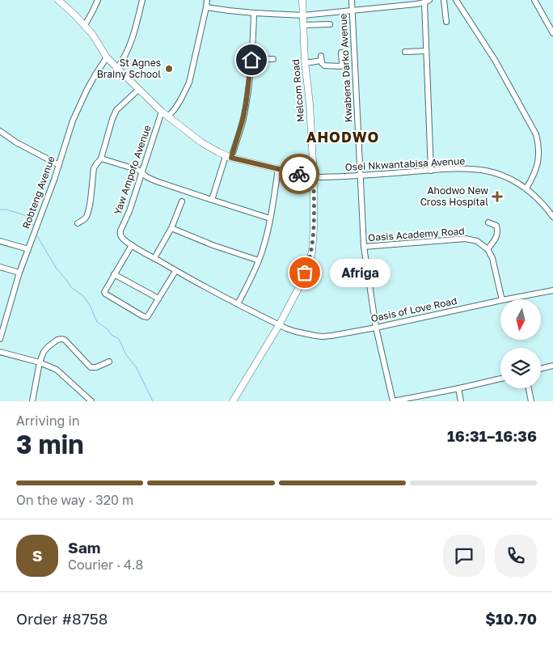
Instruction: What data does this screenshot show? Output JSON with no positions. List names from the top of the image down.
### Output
{
  "streets": {
    "main road": ["Melcom Road"],
    "street": [
      "Kwabena Darko Avenue",
      "Osei Nkwantabisa Avenue",
      "Yaw Ampofo Avenue",
      "Robteng Avenue",
      "Oasis Academy Road",
      "Oasis of Love Road"
    ]
  },
  "crossings": [
    ["Kwabena Darko Avenue", "Osei Nkwantabisa Avenue"],
    ["Kwabena Darko Avenue", "Oasis Academy Road"],
    ["Kwabena Darko Avenue", "Oasis of Love Road"],
    ["Melcom Road", "Osei Nkwantabisa Avenue"],
    ["Melcom Road", "Oasis of Love Road"],
    ["Yaw Ampofo Avenue", "Oasis of Love Road"]
  ],
  "districts": ["AHODWO"],
  "places": {
    "other": ["St Agnes Brainy School", "Afriga"],
    "health": ["Ahodwo New Cross Hospital"]
  },
  "north": "bottom",
  "page": {
    "bubble": "Afriga",
    "heading": ["3 min", "Arriving in", "16:31–16:36"],
    "panel": [
      "Sam",
      "Courier · 4.8",
      "Order #8758",
      "$10.70"
    ],
    "bar": "On the way · 320 m",
    "round": "S"
  }
}
